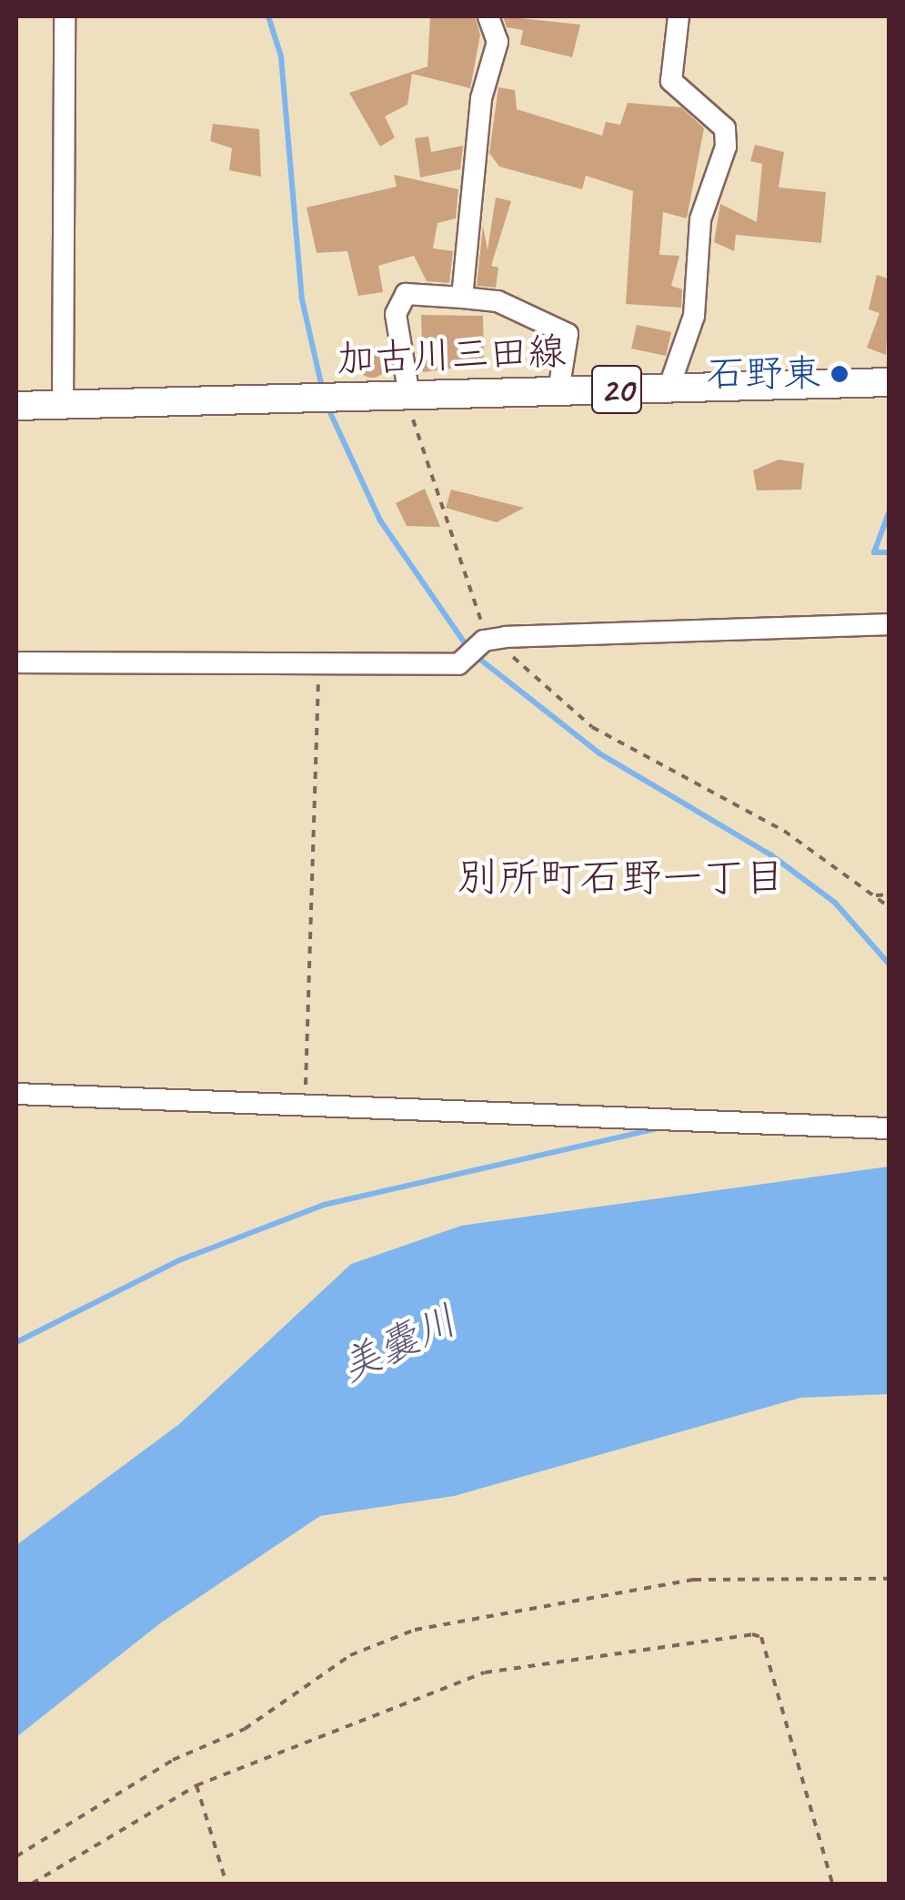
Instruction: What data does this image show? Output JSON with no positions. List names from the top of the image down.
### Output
{
  "streets": {
    "main road": ["加古川三田線", "20"]
  },
  "districts": ["別所町石野一丁目"],
  "water": ["美嚢川"],
  "places": ["石野東"]
}
